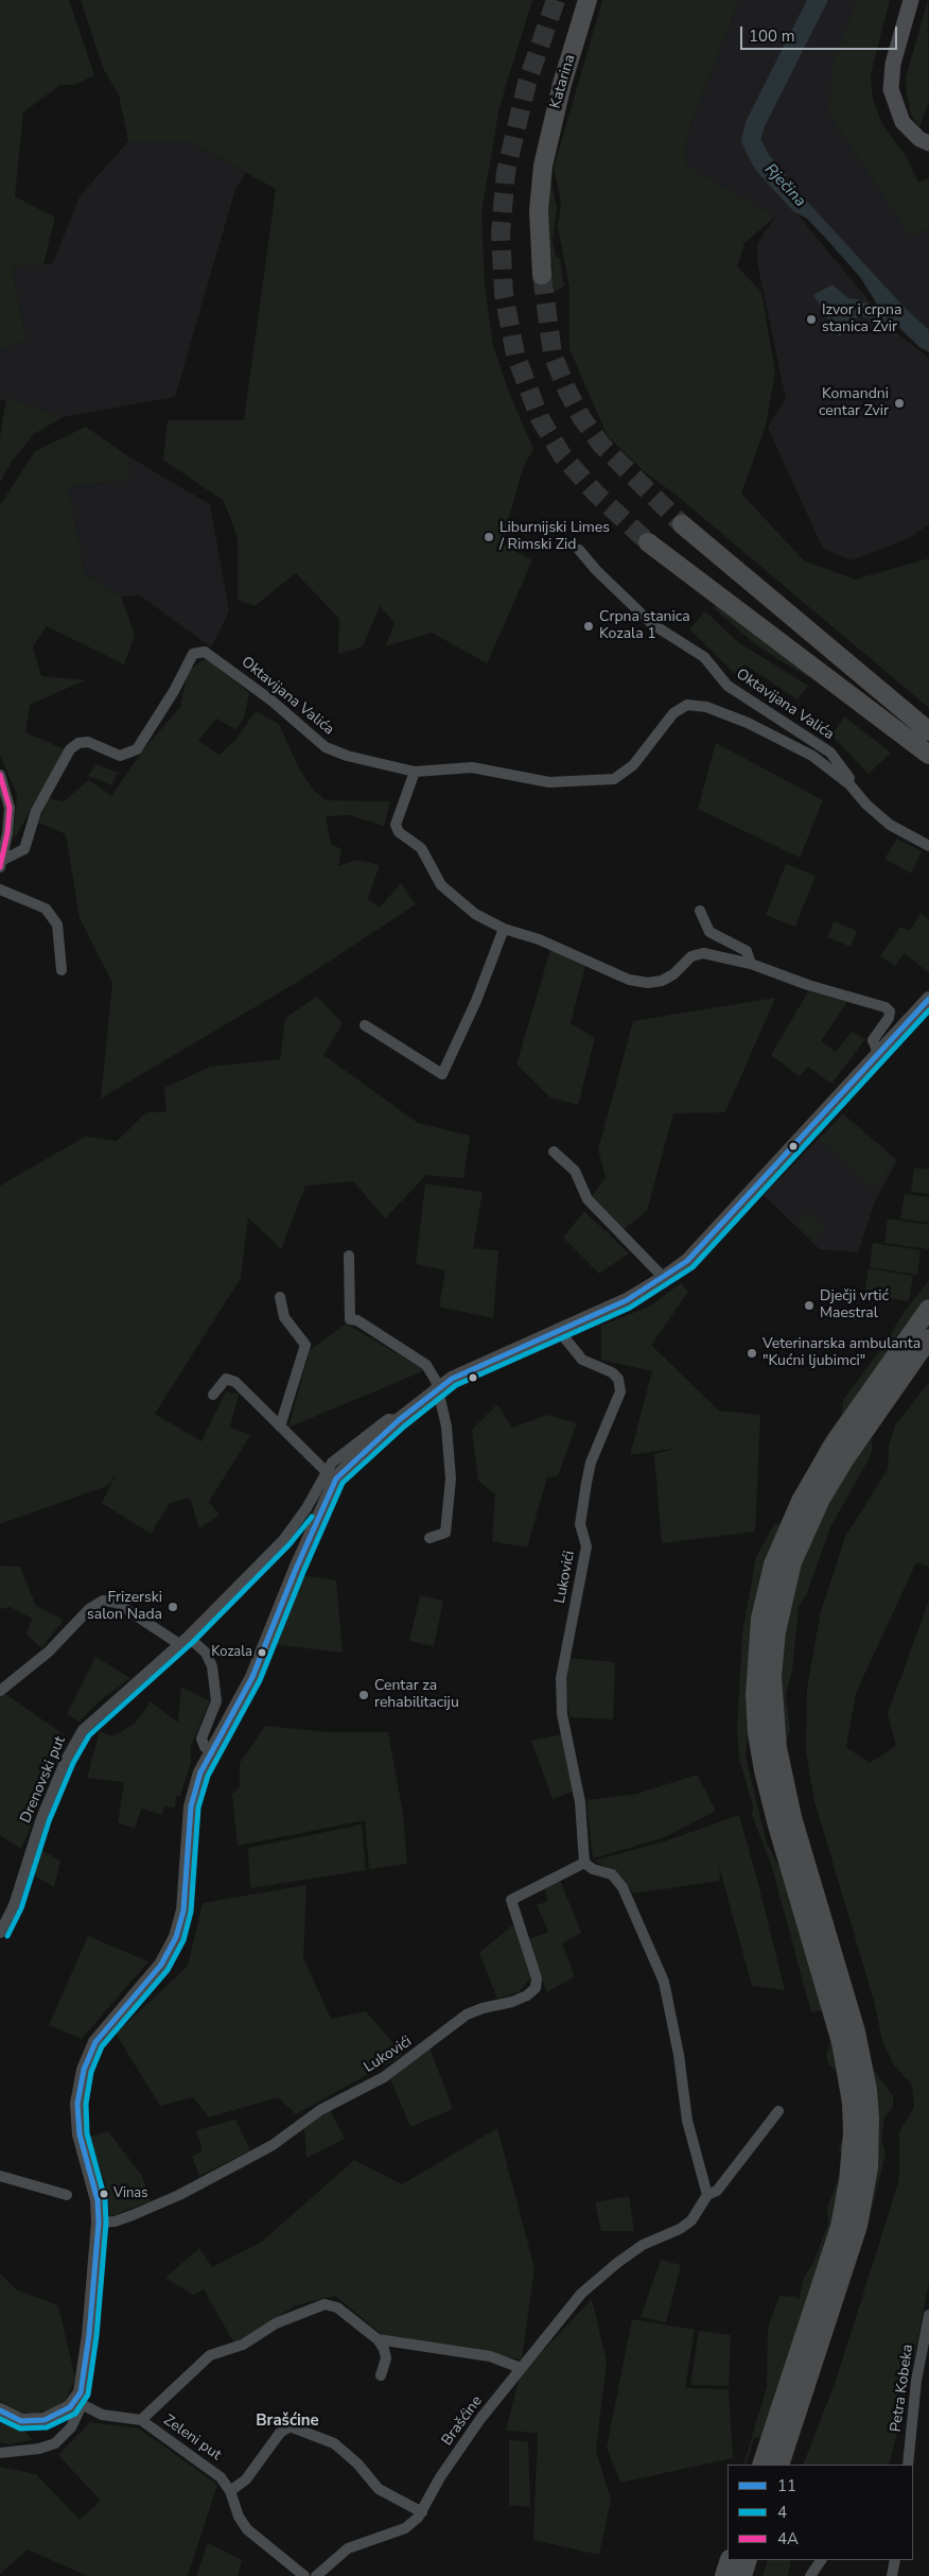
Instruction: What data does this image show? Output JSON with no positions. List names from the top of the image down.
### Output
{
  "streets": {
    "highway": ["Katarina"],
    "street": [
      "Oktavijana Valića",
      "Lukovići",
      "Drenovski put",
      "Petra Kobeka",
      "Brašćine",
      "Zeleni put"
    ]
  },
  "districts": ["Brašćine"],
  "water": ["Rječina"],
  "places": [
    "Izvor i crpna stanica Zvir",
    "Komandni centar Zvir",
    "Liburnijski Limes / Rimski Zid",
    "Crpna stanica Kozala 1",
    "Dječji vrtić Maestral",
    "Veterinarska ambulanta \"Kućni ljubimci\"",
    "Frizerski salon Nada",
    "Kozala",
    "Centar za rehabilitaciju",
    "Vinas"
  ],
  "lines": ["transit line 4A", "transit line 11", "transit line 4"],
  "legend": ["11", "4", "4A"],
  "scale_bar": "100 m"
}
